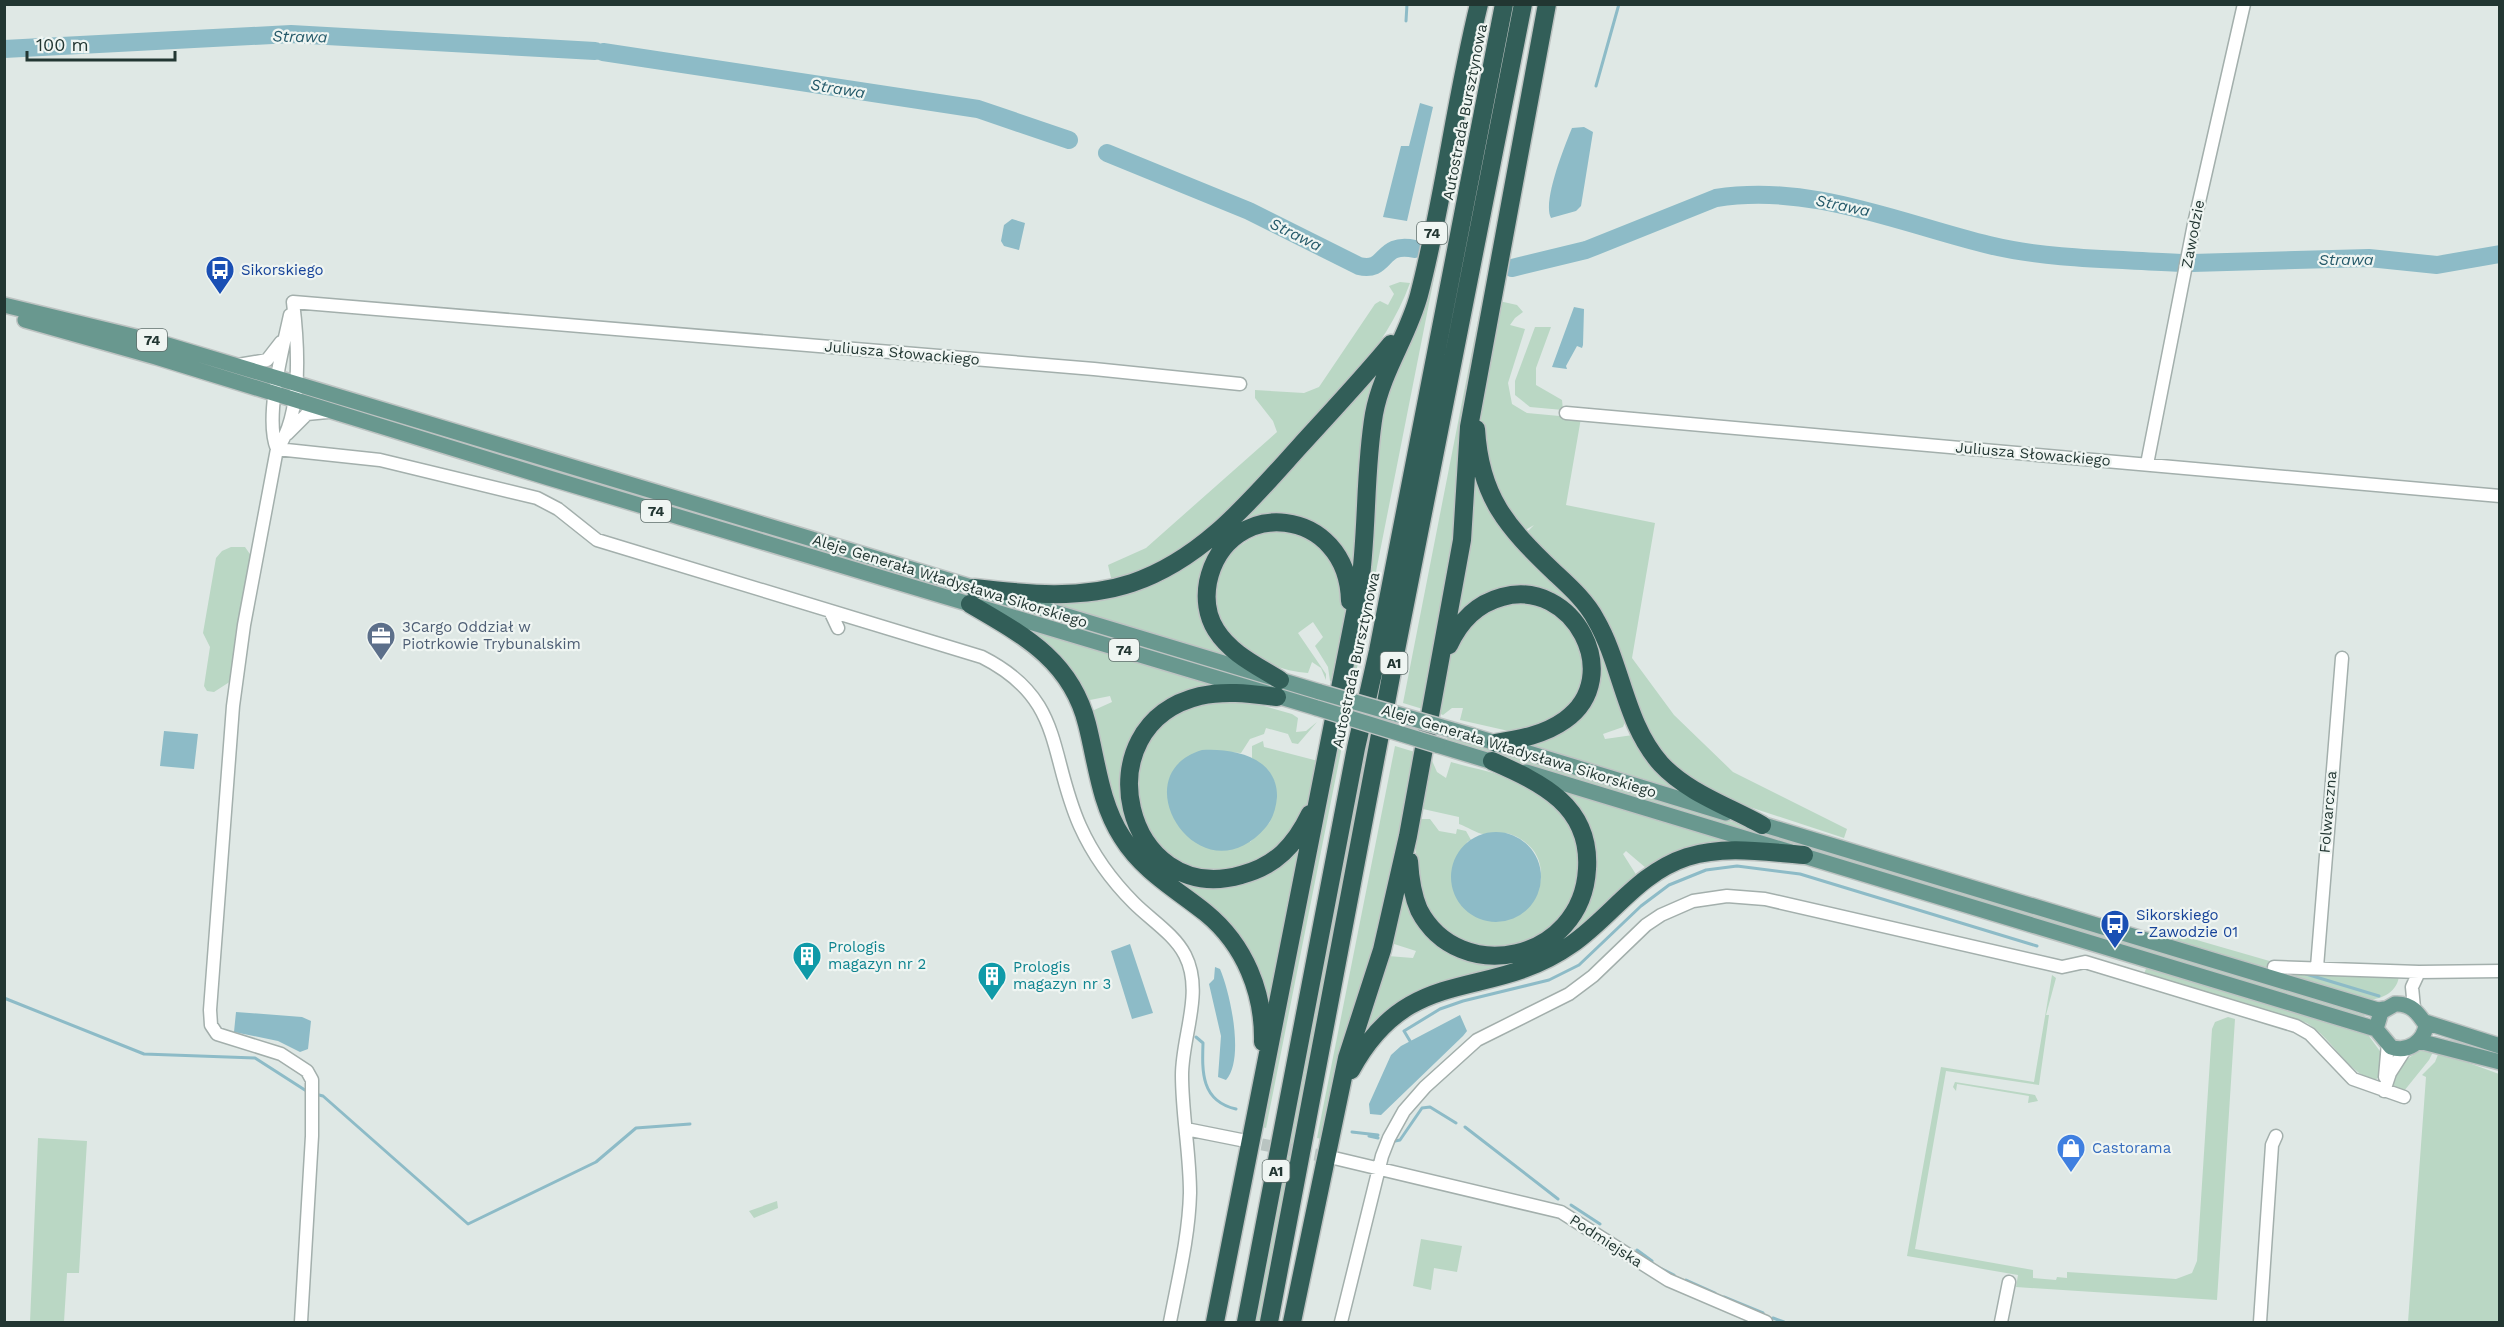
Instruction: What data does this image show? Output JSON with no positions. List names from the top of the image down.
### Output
{
  "streets": {
    "highway": ["Autostrada Bursztynowa", "74", "A1"],
    "main road": ["Aleje Generała Władysława Sikorskiego"],
    "street": [
      "Zawodzie",
      "Juliusza Słowackiego",
      "Folwarczna",
      "Podmiejska"
    ]
  },
  "crossings": [
    ["74", "Aleje Generała Władysława Sikorskiego"],
    ["Zawodzie", "Juliusza Słowackiego"]
  ],
  "water": ["Strawa"],
  "places": {
    "bus stop": ["Sikorskiego", "Sikorskiego - Zawodzie 01"],
    "office": ["3Cargo Oddział w Piotrkowie Trybunalskim"],
    "building": ["Prologis magazyn nr 2", "Prologis magazyn nr 3"],
    "shop": ["Castorama"]
  },
  "scale_bar": "100 m"
}
